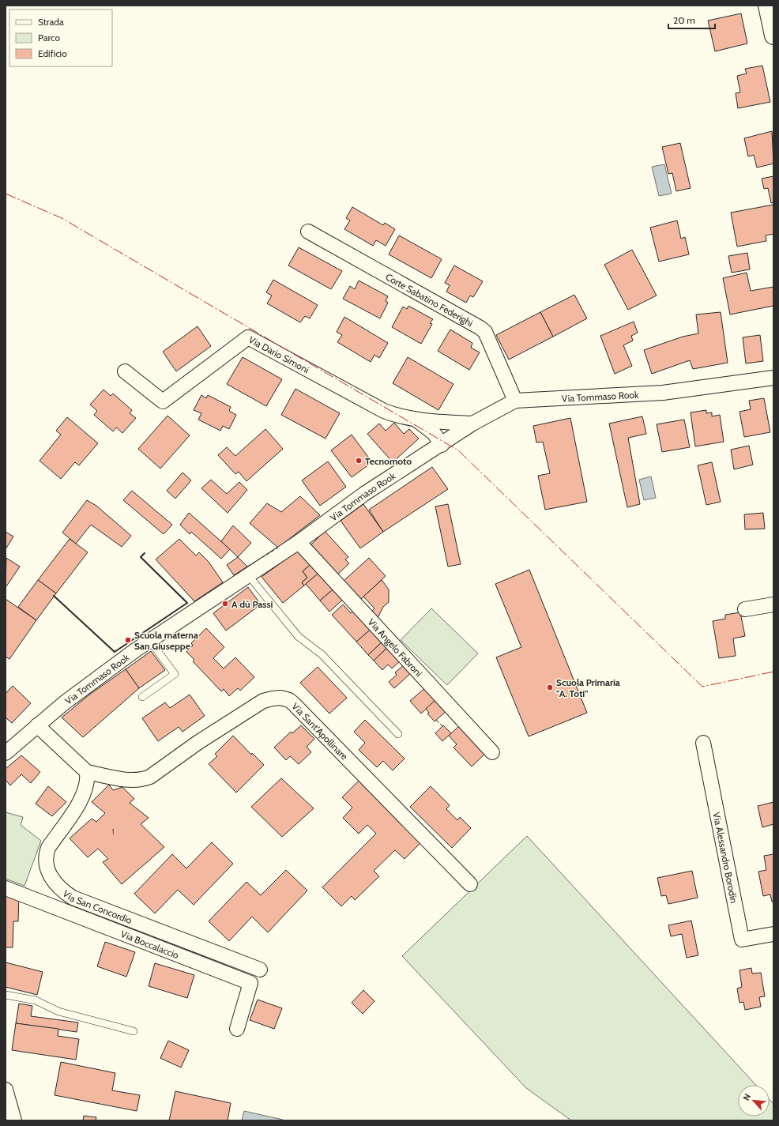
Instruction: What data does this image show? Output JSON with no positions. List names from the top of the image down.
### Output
{
  "streets": {
    "street": [
      "Corte Sabatino Federighi",
      "Via Dario Simoni",
      "Via Tommaso Rook",
      "Via Angelo Fabroni",
      "Via Sant'Apollinare",
      "Via Alessandro Borodin",
      "Via San Concordio",
      "Via Boccalaccio"
    ]
  },
  "crossings": [
    ["Corte Sabatino Federighi", "Via Tommaso Rook"],
    ["Via Dario Simoni", "Via Tommaso Rook"],
    ["Via Tommaso Rook", "Via Angelo Fabroni"],
    ["Via Sant'Apollinare", "Via San Concordio"]
  ],
  "places": [
    "Tecnomoto",
    "A dù Passi",
    "Scuola materna San Giuseppe",
    "Scuola Primaria \"A. Toti\""
  ],
  "house_numbers": ["1"],
  "legend": ["Strada", "Parco", "Edificio"],
  "scale_bar": "20 m",
  "north": "top left"
}
